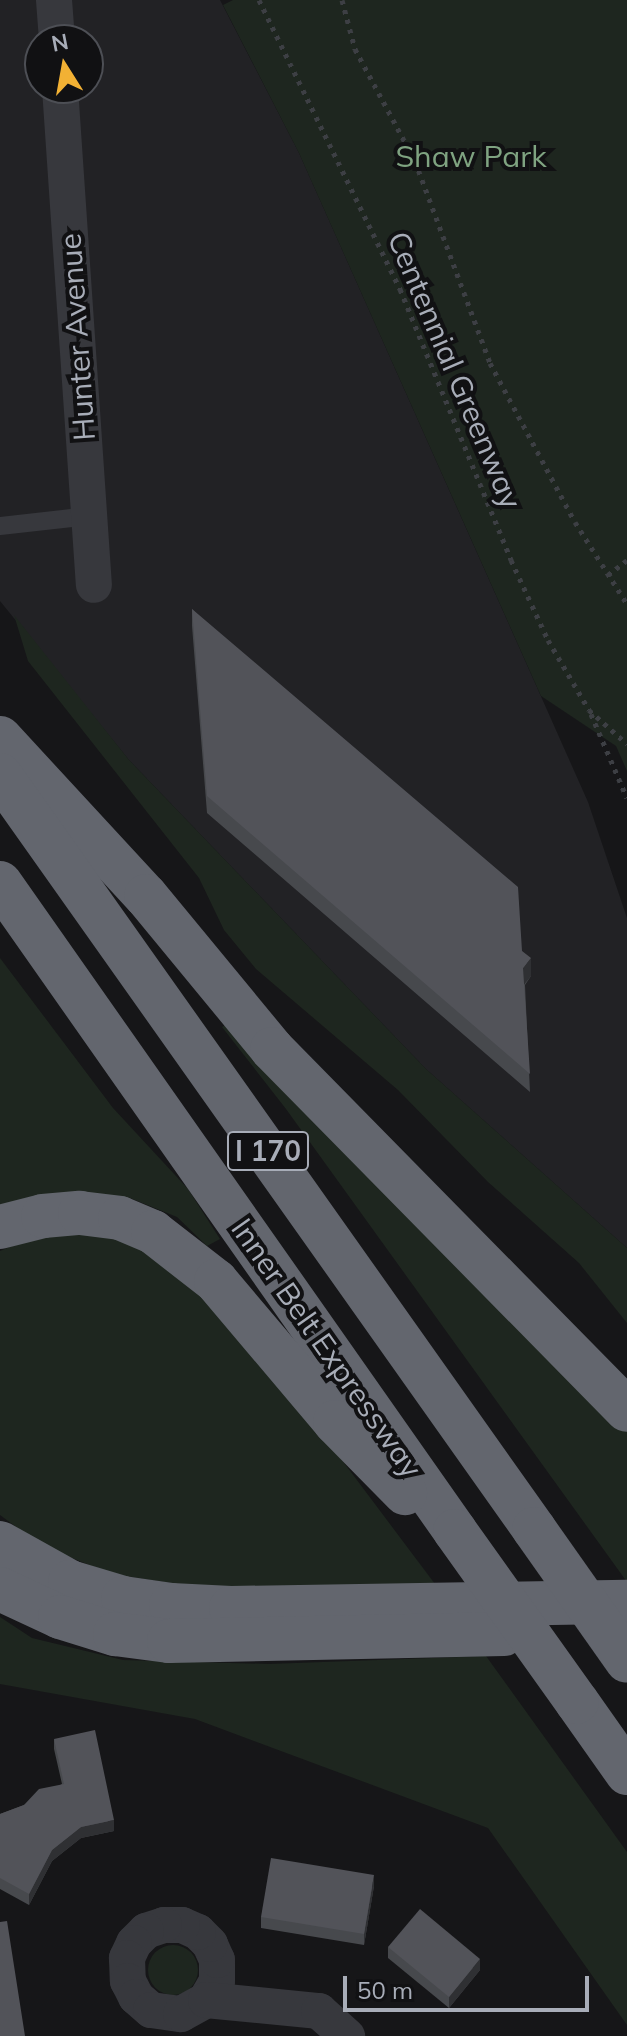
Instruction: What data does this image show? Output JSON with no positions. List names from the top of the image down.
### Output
{
  "streets": {
    "highway": ["I 170", "Inner Belt Expressway"],
    "street": ["Hunter Avenue"],
    "path": ["Centennial Greenway"]
  },
  "parks": ["Shaw Park"],
  "scale_bar": "50 m",
  "north": "top"
}
